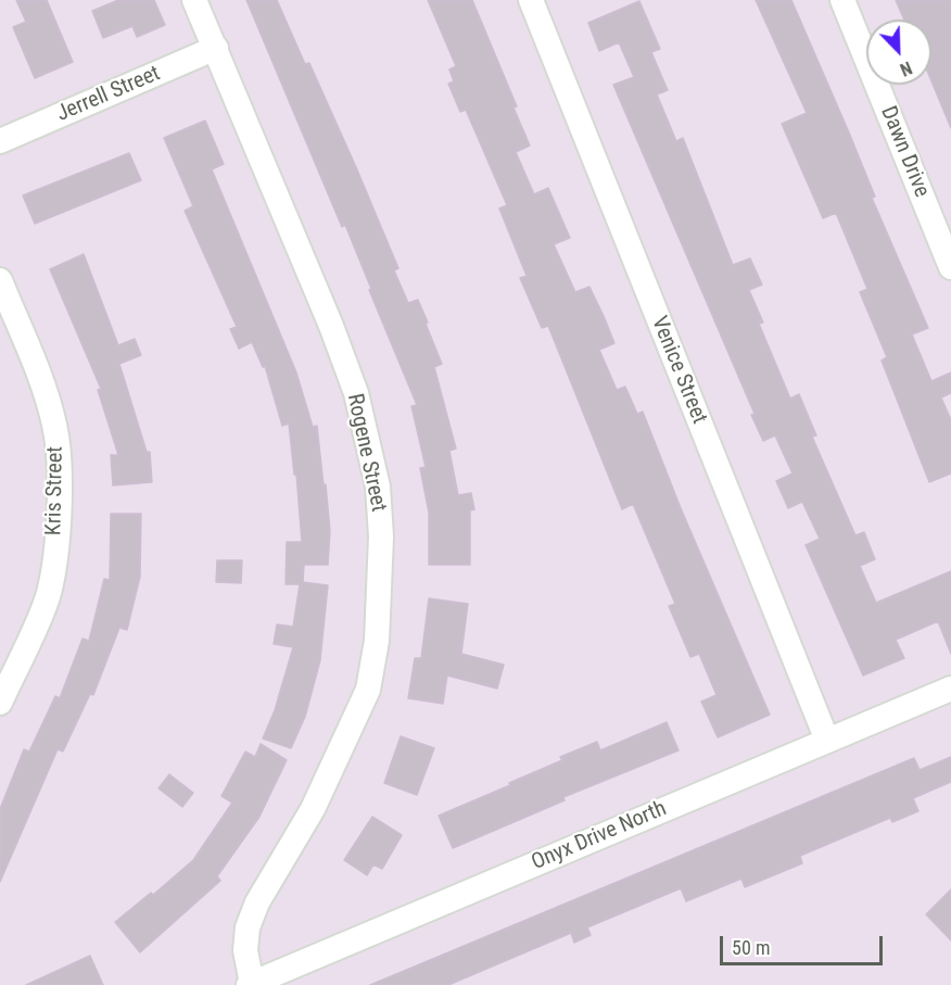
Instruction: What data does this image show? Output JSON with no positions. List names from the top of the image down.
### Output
{
  "streets": {
    "street": [
      "Jerrell Street",
      "Dawn Drive",
      "Venice Street",
      "Rogene Street",
      "Kris Street",
      "Onyx Drive North"
    ]
  },
  "crossings": [
    ["Jerrell Street", "Rogene Street"],
    ["Venice Street", "Onyx Drive North"],
    ["Rogene Street", "Onyx Drive North"]
  ],
  "scale_bar": "50 m",
  "north": "bottom right"
}
